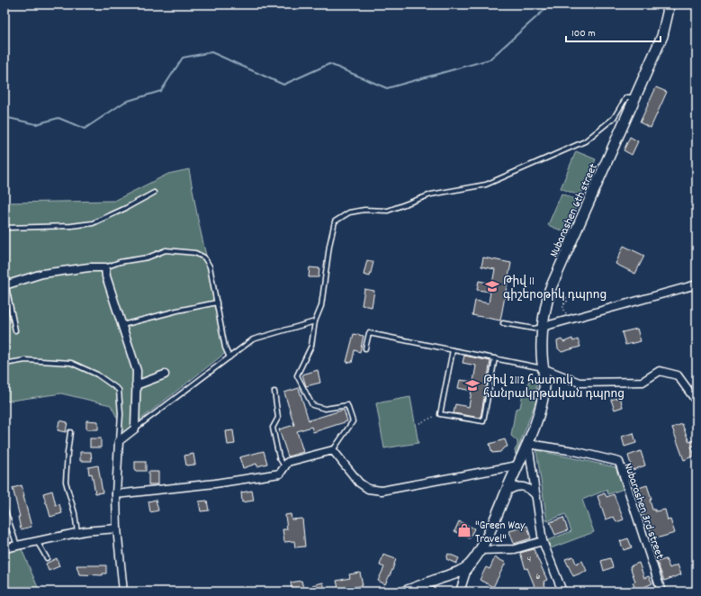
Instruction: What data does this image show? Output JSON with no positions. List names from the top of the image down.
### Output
{
  "streets": {
    "main road": ["Nubarashen 6th street"],
    "street": ["Nubarashen 3rd street"]
  },
  "crossings": [
    ["Nubarashen 6th street", "Nubarashen 3rd street"]
  ],
  "places": {
    "school or university": ["Թիվ 11 գիշերօթիկ դպրոց", "Թիվ 2112 հատուկ հանրակրթական դպրոց"],
    "shop": ["\"Green Way Travel\""]
  },
  "house_numbers": ["4", "6"],
  "scale_bar": "100 m"
}
